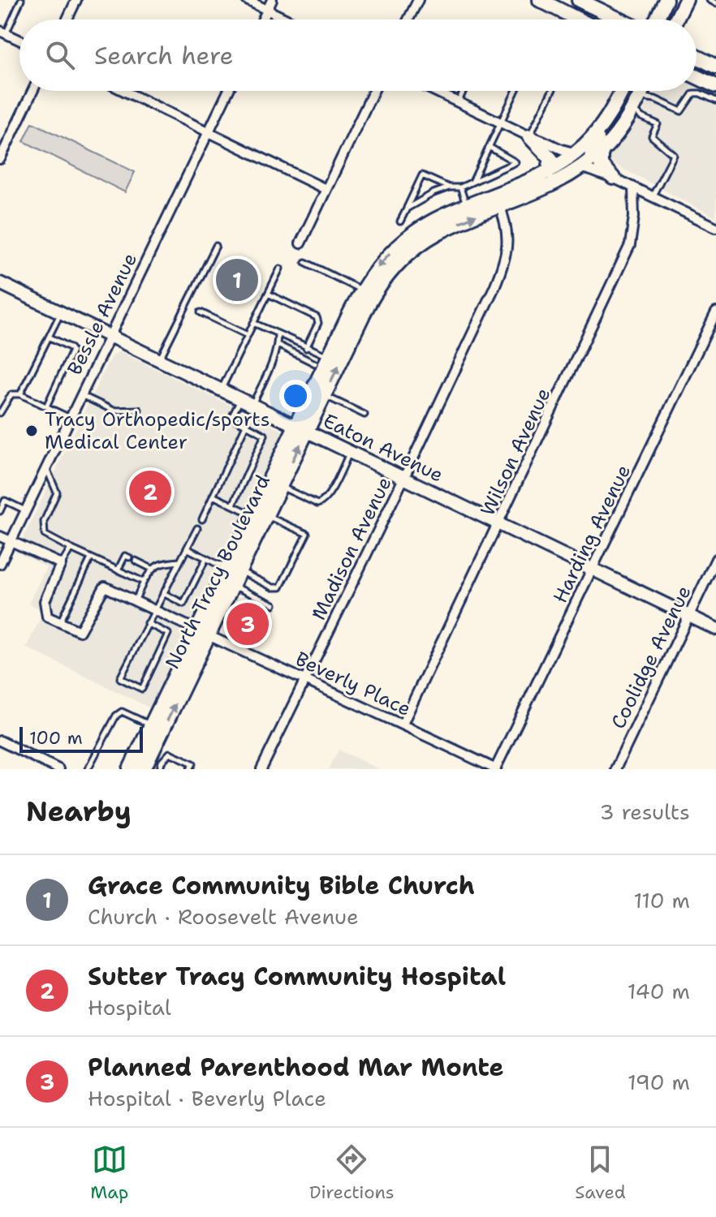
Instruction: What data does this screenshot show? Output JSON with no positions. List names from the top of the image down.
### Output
{
  "streets": {
    "main road": ["North Tracy Boulevard"],
    "street": [
      "Bessle Avenue",
      "Eaton Avenue",
      "Wilson Avenue",
      "Harding Avenue",
      "Madison Avenue",
      "Coolidge Avenue",
      "Beverly Place"
    ]
  },
  "crossings": [
    ["Bessle Avenue", "Eaton Avenue"],
    ["Eaton Avenue", "Wilson Avenue"],
    ["Eaton Avenue", "Harding Avenue"],
    ["Eaton Avenue", "Madison Avenue"],
    ["Eaton Avenue", "North Tracy Boulevard"],
    ["Eaton Avenue", "Coolidge Avenue"],
    ["Wilson Avenue", "Beverly Place"],
    ["Harding Avenue", "Beverly Place"],
    ["Madison Avenue", "North Tracy Boulevard"],
    ["Madison Avenue", "Beverly Place"],
    ["North Tracy Boulevard", "Beverly Place"]
  ],
  "places": ["Tracy Orthopedic/sports Medical Center"],
  "scale_bar": "100 m",
  "page": {
    "search": "Search here",
    "pins": ["1", "2", "3"],
    "scale": "100 m",
    "heading": ["Nearby", "3 results"],
    "list": [
      {
        "mark": "1",
        "name": "Grace Community Bible Church",
        "note": "Church · Roosevelt Avenue",
        "value": "110 m"
      },
      {
        "mark": "2",
        "name": "Sutter Tracy Community Hospital",
        "note": "Hospital",
        "value": "140 m"
      },
      {
        "mark": "3",
        "name": "Planned Parenthood Mar Monte",
        "note": "Hospital · Beverly Place",
        "value": "190 m"
      }
    ],
    "nav": ["Map", "Directions", "Saved"]
  }
}
